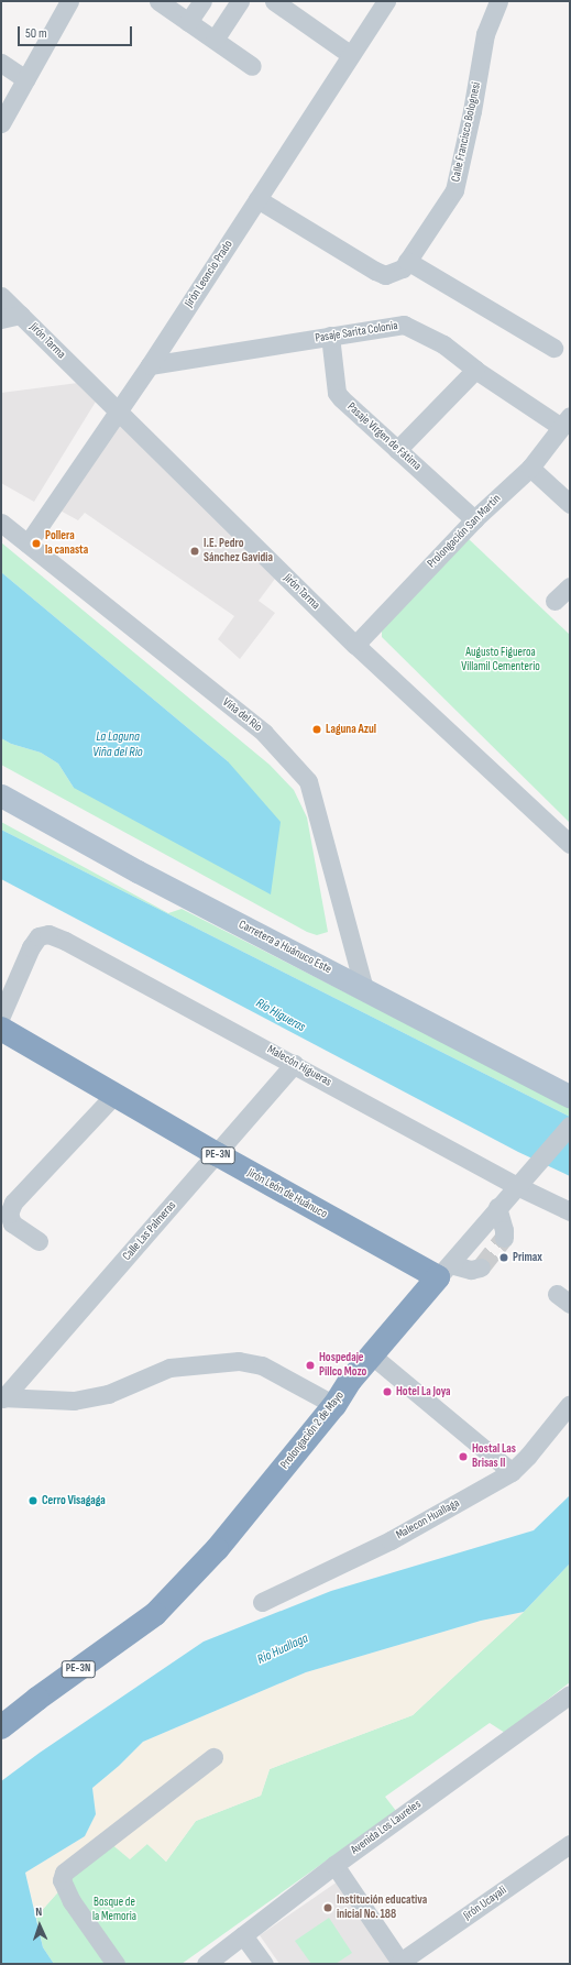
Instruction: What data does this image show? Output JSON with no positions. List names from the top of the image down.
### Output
{
  "streets": {
    "highway": ["PE-3N", "Jirón León de Huánuco", "Prolongación 2 de Mayo"],
    "main road": ["Carretera a Huánuco Este"],
    "street": [
      "Calle Francisco Bolognesi",
      "Jirón Leoncio Prado",
      "Pasaje Sarita Colonia",
      "Jirón Tarma",
      "Pasaje Virgen de Fátima",
      "Prolongación San Martín",
      "Viña del Río",
      "Malecón Higueras",
      "Calle Las Palmeras",
      "Malecon Huallaga",
      "Avenida Los Laureles",
      "Jirón Ucayali"
    ]
  },
  "crossings": [
    ["Calle Francisco Bolognesi", "Jirón Leoncio Prado"],
    ["Jirón Leoncio Prado", "Pasaje Sarita Colonia"],
    ["Jirón Leoncio Prado", "Jirón Tarma"],
    ["Jirón Leoncio Prado", "Viña del Río"],
    ["Pasaje Sarita Colonia", "Pasaje Virgen de Fátima"],
    ["Pasaje Sarita Colonia", "Prolongación San Martín"],
    ["Jirón Tarma", "Prolongación San Martín"],
    ["Pasaje Virgen de Fátima", "Prolongación San Martín"],
    ["Viña del Río", "Carretera a Huánuco Este"],
    ["Malecón Higueras", "PE-3N"],
    ["Malecón Higueras", "Calle Las Palmeras"],
    ["Malecón Higueras", "Prolongación 2 de Mayo"],
    ["PE-3N", "Prolongación 2 de Mayo"],
    ["Jirón León de Huánuco", "Calle Las Palmeras"],
    ["Jirón León de Huánuco", "Prolongación 2 de Mayo"]
  ],
  "water": ["La Laguna Viña del Rio", "Río Higueras", "Río Huallaga"],
  "parks": ["Augusto Figueroa Villamil Cementerio", "Bosque de la Memoria"],
  "places": [
    "Pollera la canasta",
    "I.E. Pedro Sánchez Gavidia",
    "Laguna Azul",
    "Primax",
    "Hospedaje Pillco Mozo",
    "Hotel La Joya",
    "Hostal Las Brisas II",
    "Cerro Visagaga",
    "Institución educativa inicial No. 188"
  ],
  "scale_bar": "50 m",
  "north": "top"
}
